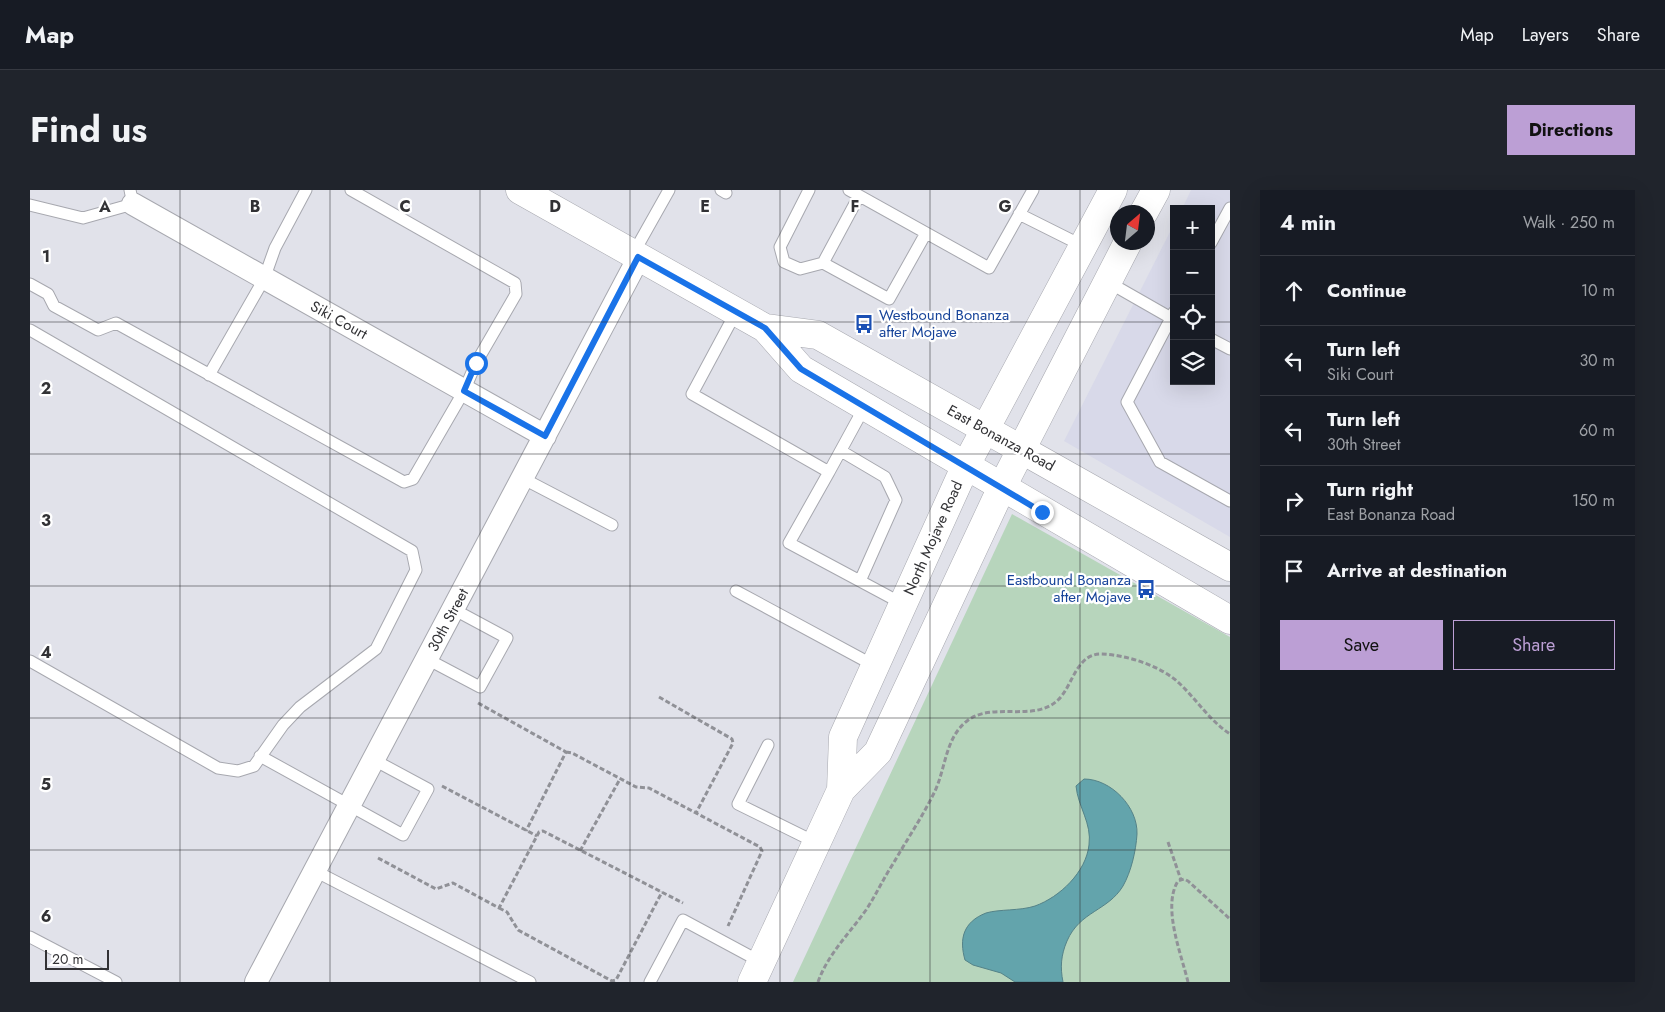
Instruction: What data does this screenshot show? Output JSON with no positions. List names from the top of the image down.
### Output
{
  "streets": {
    "street": [
      "Siki Court",
      "East Bonanza Road",
      "North Mojave Road",
      "30th Street"
    ]
  },
  "crossings": [
    ["Siki Court", "30th Street"],
    ["East Bonanza Road", "North Mojave Road"],
    ["East Bonanza Road", "30th Street"]
  ],
  "places": {
    "bus stop": ["Westbound Bonanza after Mojave", "Eastbound Bonanza after Mojave"]
  },
  "scale_bar": "20 m",
  "north": "top right",
  "page": {
    "header": "Map",
    "nav": ["Map", "Layers", "Share"],
    "title": "Find us",
    "buttons": [
      "Directions",
      ["Save", "Share"]
    ],
    "heading": ["4 min", "Walk · 250 m"],
    "map_buttons": ["+", "−"],
    "list": [
      ["Continue", "10 m"],
      ["Turn left", "Siki Court", "30 m"],
      ["Turn left", "30th Street", "60 m"],
      ["Turn right", "East Bonanza Road", "150 m"],
      "Arrive at destination"
    ],
    "scale": "20 m"
  },
  "grid": {
    "columns": [
      "A",
      "B",
      "C",
      "D",
      "E",
      "F",
      "G"
    ],
    "rows": [
      "1",
      "2",
      "3",
      "4",
      "5",
      "6"
    ]
  }
}
